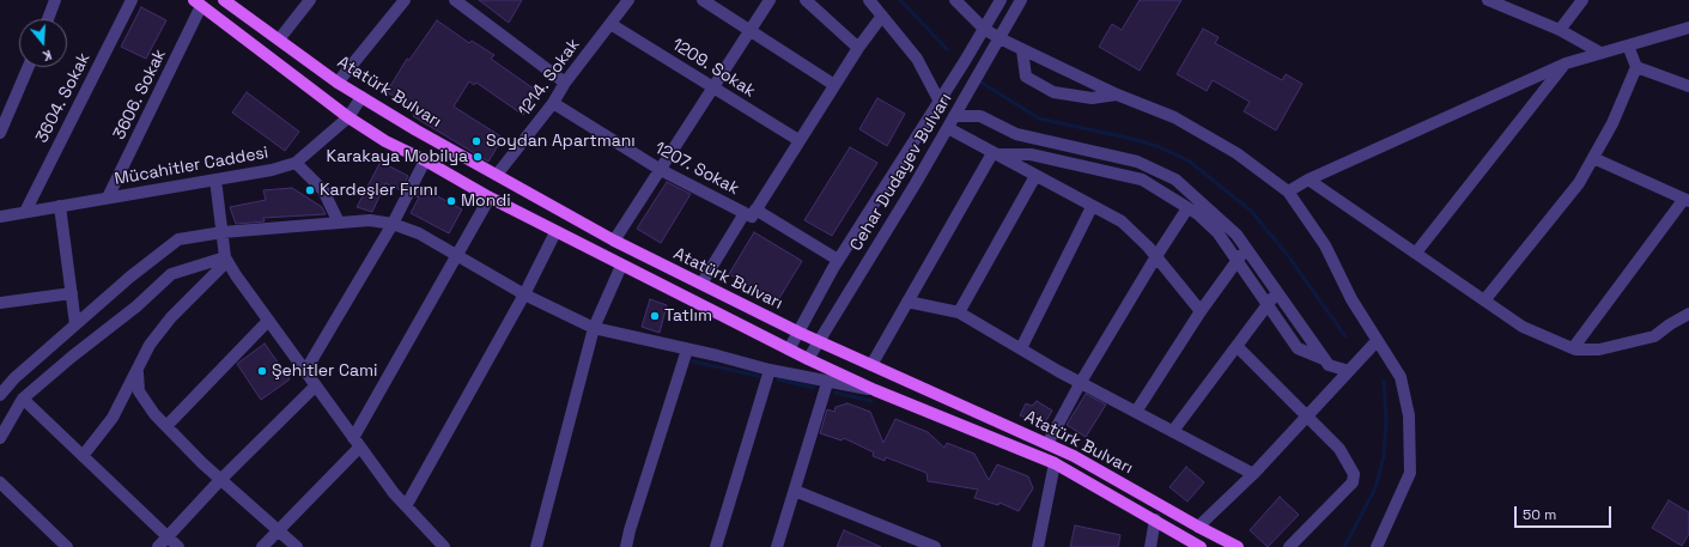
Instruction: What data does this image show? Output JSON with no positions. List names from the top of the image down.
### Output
{
  "streets": {
    "main road": ["Atatürk Bulvarı"],
    "street": [
      "1209. Sokak",
      "1214. Sokak",
      "3606. Sokak",
      "3604. Sokak",
      "Mücahitler Caddesi",
      "1207. Sokak",
      "Cehar Dudayev Bulvarı"
    ]
  },
  "crossings": [
    ["1209. Sokak", "1214. Sokak"],
    ["1214. Sokak", "Atatürk Bulvarı"],
    ["1214. Sokak", "1207. Sokak"],
    ["Atatürk Bulvarı", "3606. Sokak"],
    ["Atatürk Bulvarı", "Mücahitler Caddesi"],
    ["Atatürk Bulvarı", "Cehar Dudayev Bulvarı"],
    ["3606. Sokak", "Mücahitler Caddesi"],
    ["3604. Sokak", "Mücahitler Caddesi"],
    ["1207. Sokak", "Cehar Dudayev Bulvarı"]
  ],
  "places": [
    "Soydan Apartmanı",
    "Karakaya Mobilya",
    "Kardeşler Fırını",
    "Mondi",
    "Tatlım",
    "Şehitler Cami"
  ],
  "scale_bar": "50 m",
  "north": "bottom"
}
